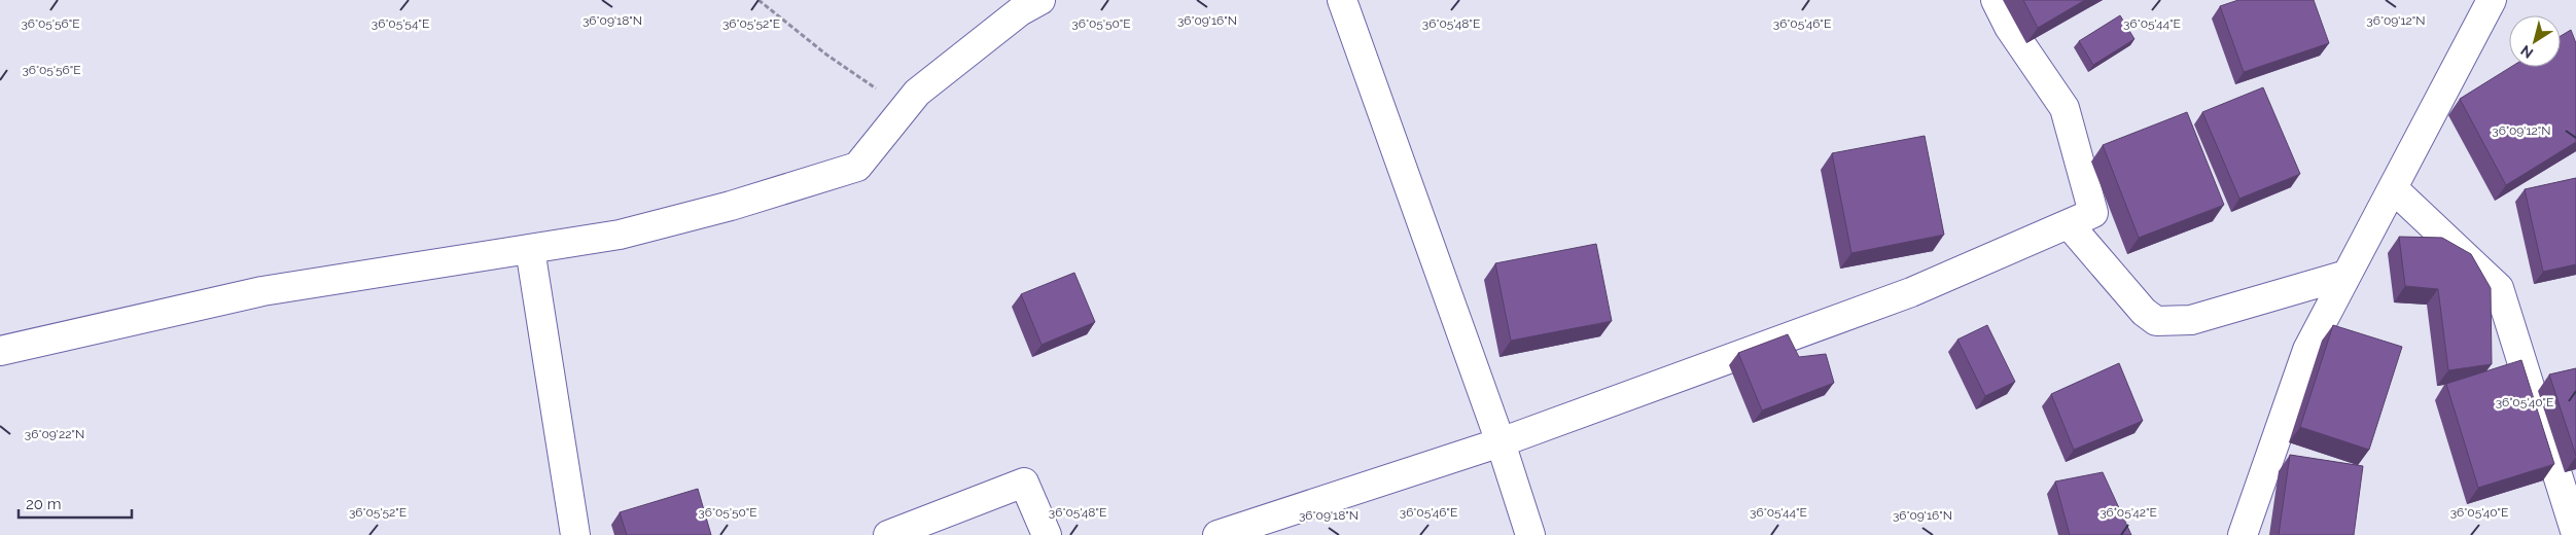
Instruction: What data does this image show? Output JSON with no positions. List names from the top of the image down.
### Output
{
  "scale_bar": "20 m",
  "north": "bottom left",
  "coordinates": [
    "36°09'18\"N",
    "36°09'16\"N",
    "36°09'12\"N",
    "36°05'48\"E",
    "36°05'56\"E",
    "36°05'54\"E",
    "36°05'52\"E",
    "36°05'50\"E",
    "36°05'46\"E",
    "36°05'44\"E",
    "36°05'40\"E",
    "36°09'22\"N",
    "36°05'42\"E"
  ]
}
